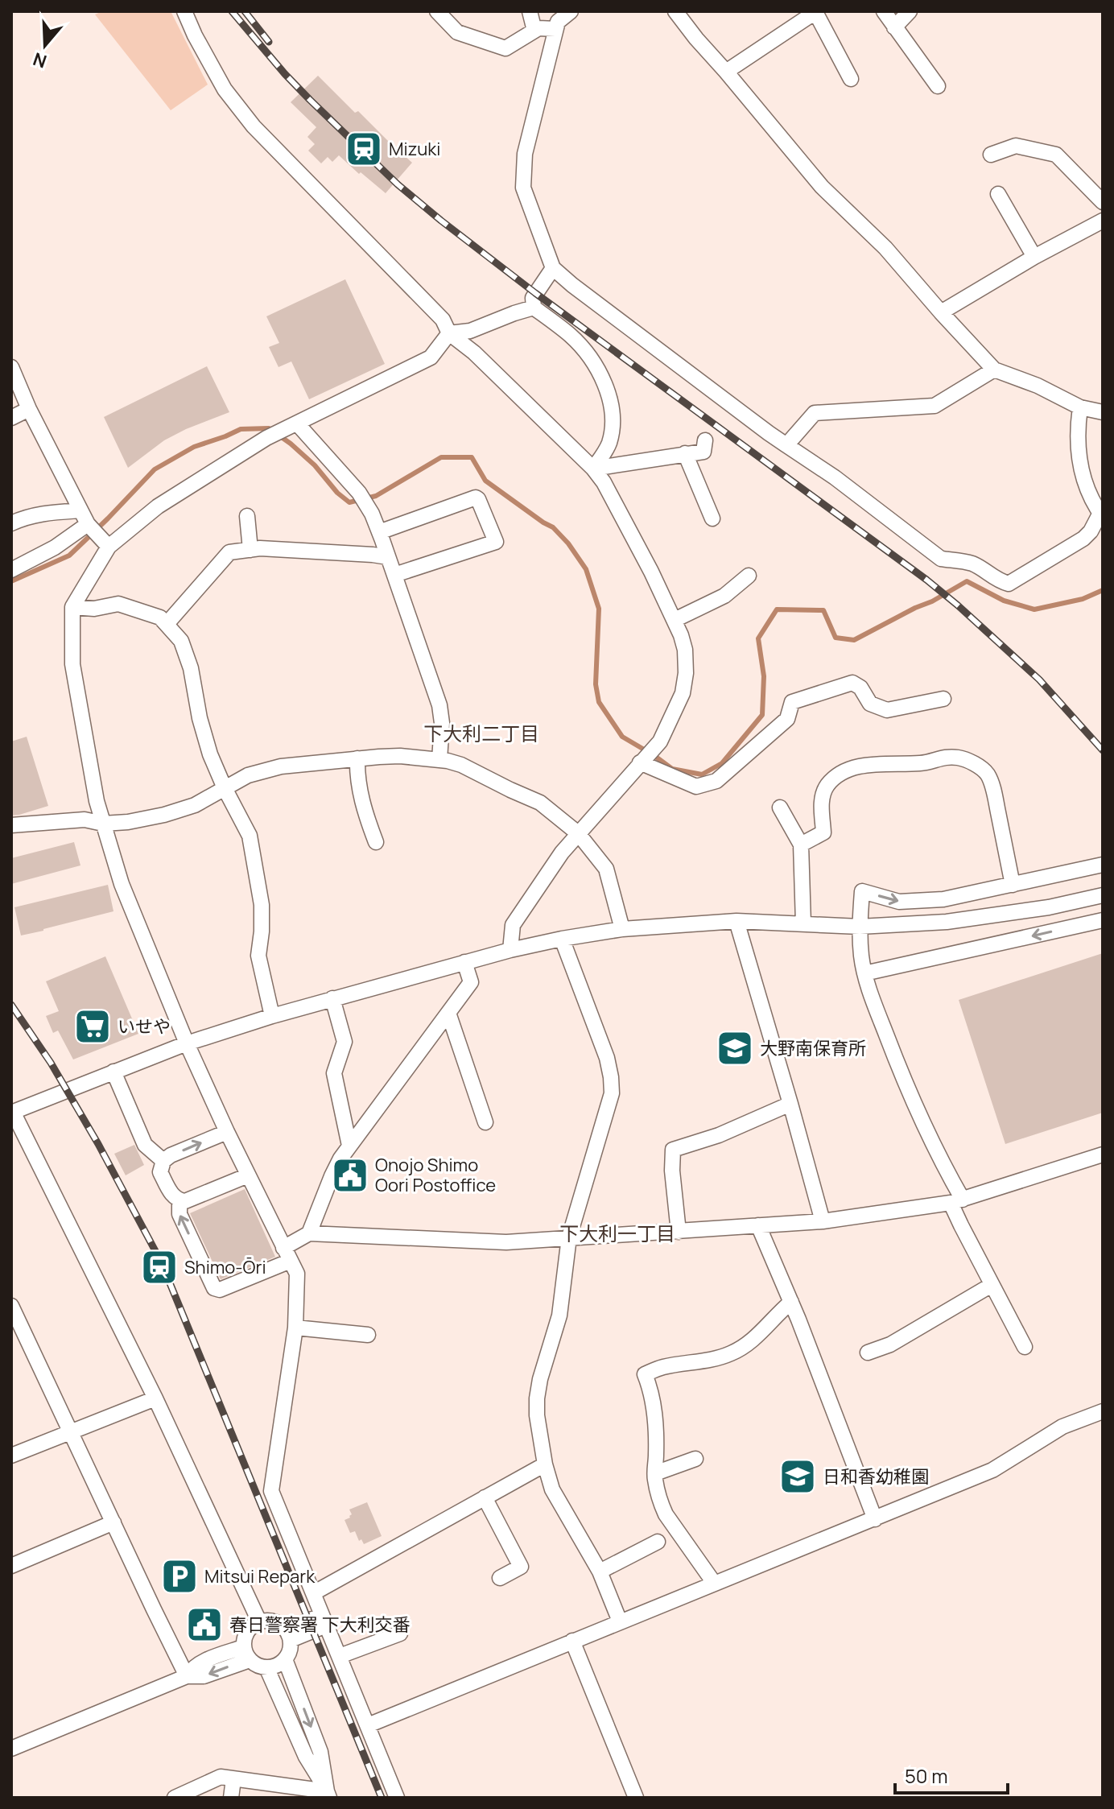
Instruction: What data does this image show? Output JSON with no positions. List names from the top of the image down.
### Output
{
  "districts": ["下大利二丁目", "下大利一丁目"],
  "places": {
    "station": ["Mizuki", "Shimo-Ōri"],
    "supermarket": ["いせや"],
    "school or university": ["大野南保育所", "日和香幼稚園"],
    "public building": ["Onojo Shimo Oori Postoffice", "春日警察署 下大利交番"],
    "parking": ["Mitsui Repark"]
  },
  "scale_bar": "50 m",
  "north": "bottom"
}
